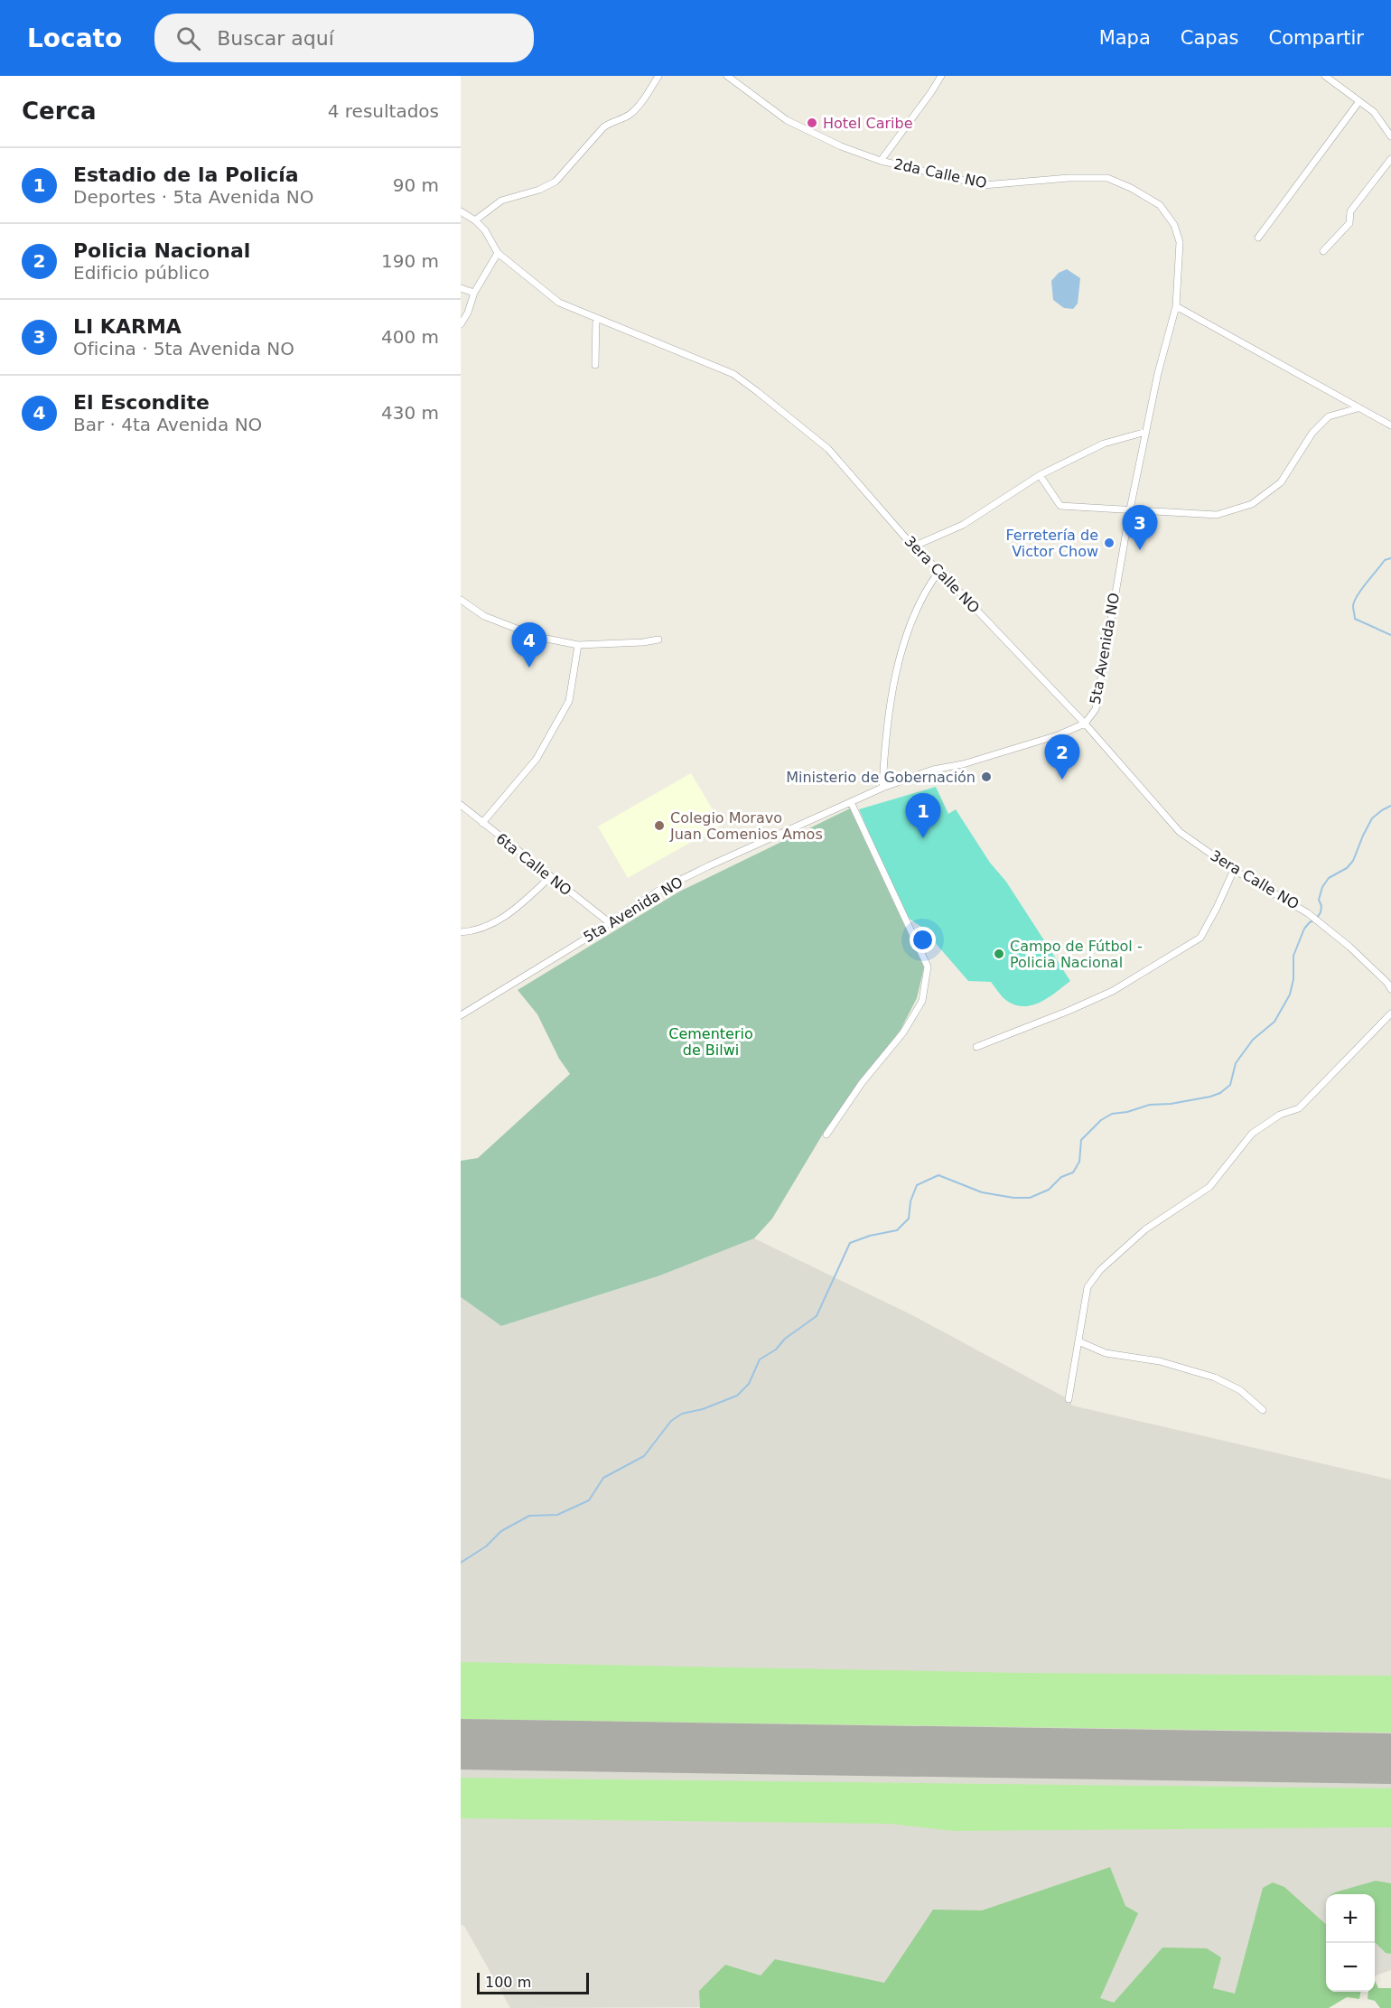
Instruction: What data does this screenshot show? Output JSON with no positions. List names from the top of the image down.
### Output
{
  "streets": {
    "street": [
      "2da Calle NO",
      "3era Calle NO",
      "5ta Avenida NO",
      "6ta Calle NO"
    ]
  },
  "crossings": [
    ["2da Calle NO", "5ta Avenida NO"],
    ["3era Calle NO", "5ta Avenida NO"],
    ["5ta Avenida NO", "6ta Calle NO"]
  ],
  "parks": ["Cementerio de Bilwi"],
  "places": [
    "Hotel Caribe",
    "Ferretería de Victor Chow",
    "Ministerio de Gobernación",
    "Colegio Moravo Juan Comenios Amos",
    "Campo de Fútbol - Policia Nacional"
  ],
  "scale_bar": "100 m",
  "page": {
    "header": "Locato",
    "search": "Buscar aquí",
    "nav": ["Mapa", "Capas", "Compartir"],
    "heading": ["Cerca", "4 resultados"],
    "list": [
      {
        "mark": "1",
        "name": "Estadio de la Policía",
        "note": "Deportes · 5ta Avenida NO",
        "value": "90 m"
      },
      {
        "mark": "2",
        "name": "Policia Nacional",
        "note": "Edificio público",
        "value": "190 m"
      },
      {
        "mark": "3",
        "name": "LI KARMA",
        "note": "Oficina · 5ta Avenida NO",
        "value": "400 m"
      },
      {
        "mark": "4",
        "name": "El Escondite",
        "note": "Bar · 4ta Avenida NO",
        "value": "430 m"
      }
    ],
    "pins": [
      "3",
      "4",
      "2",
      "1"
    ],
    "map_buttons": ["+", "−"],
    "scale": "100 m"
  }
}
